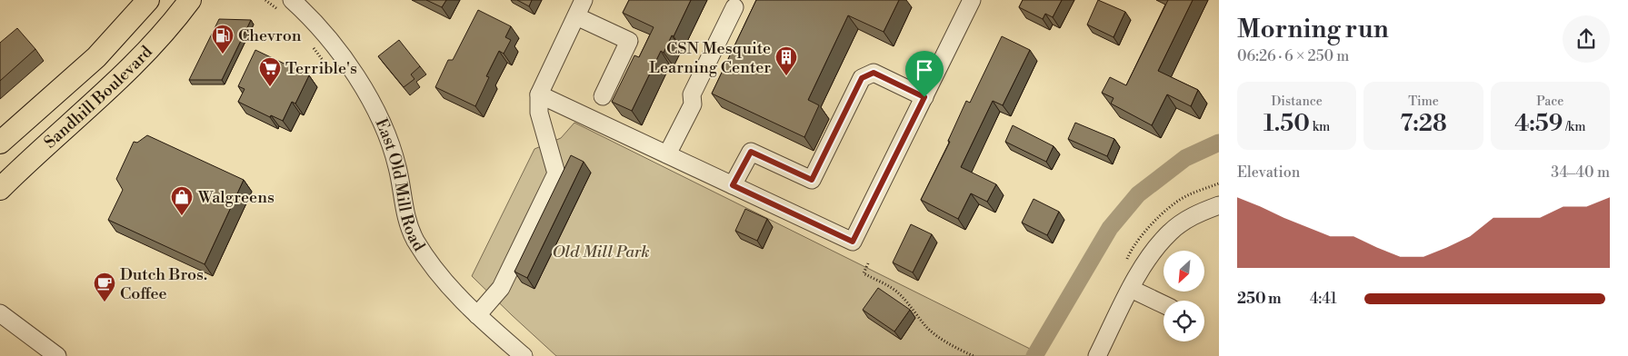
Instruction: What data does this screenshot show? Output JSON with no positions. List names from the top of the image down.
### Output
{
  "streets": {
    "main road": ["Sandhill Boulevard"],
    "street": ["East Old Mill Road"]
  },
  "parks": ["Old Mill Park"],
  "places": {
    "fuel station": ["Chevron"],
    "building": ["CSN Mesquite Learning Center"],
    "supermarket": ["Terrible's"],
    "shop": ["Walgreens"],
    "cafe": ["Dutch Bros. Coffee"]
  },
  "north": "bottom left",
  "page": {
    "heading": ["Morning run", "06:26 · 6 × 250 m"],
    "stats": [
      ["Distance", "1.50 km"],
      ["Time", "7:28"],
      ["Pace", "4:59 /km"]
    ],
    "chart": ["Elevation", "34–40 m"],
    "list": [
      {
        "name": "250 m",
        "note": "4:41"
      }
    ]
  }
}
